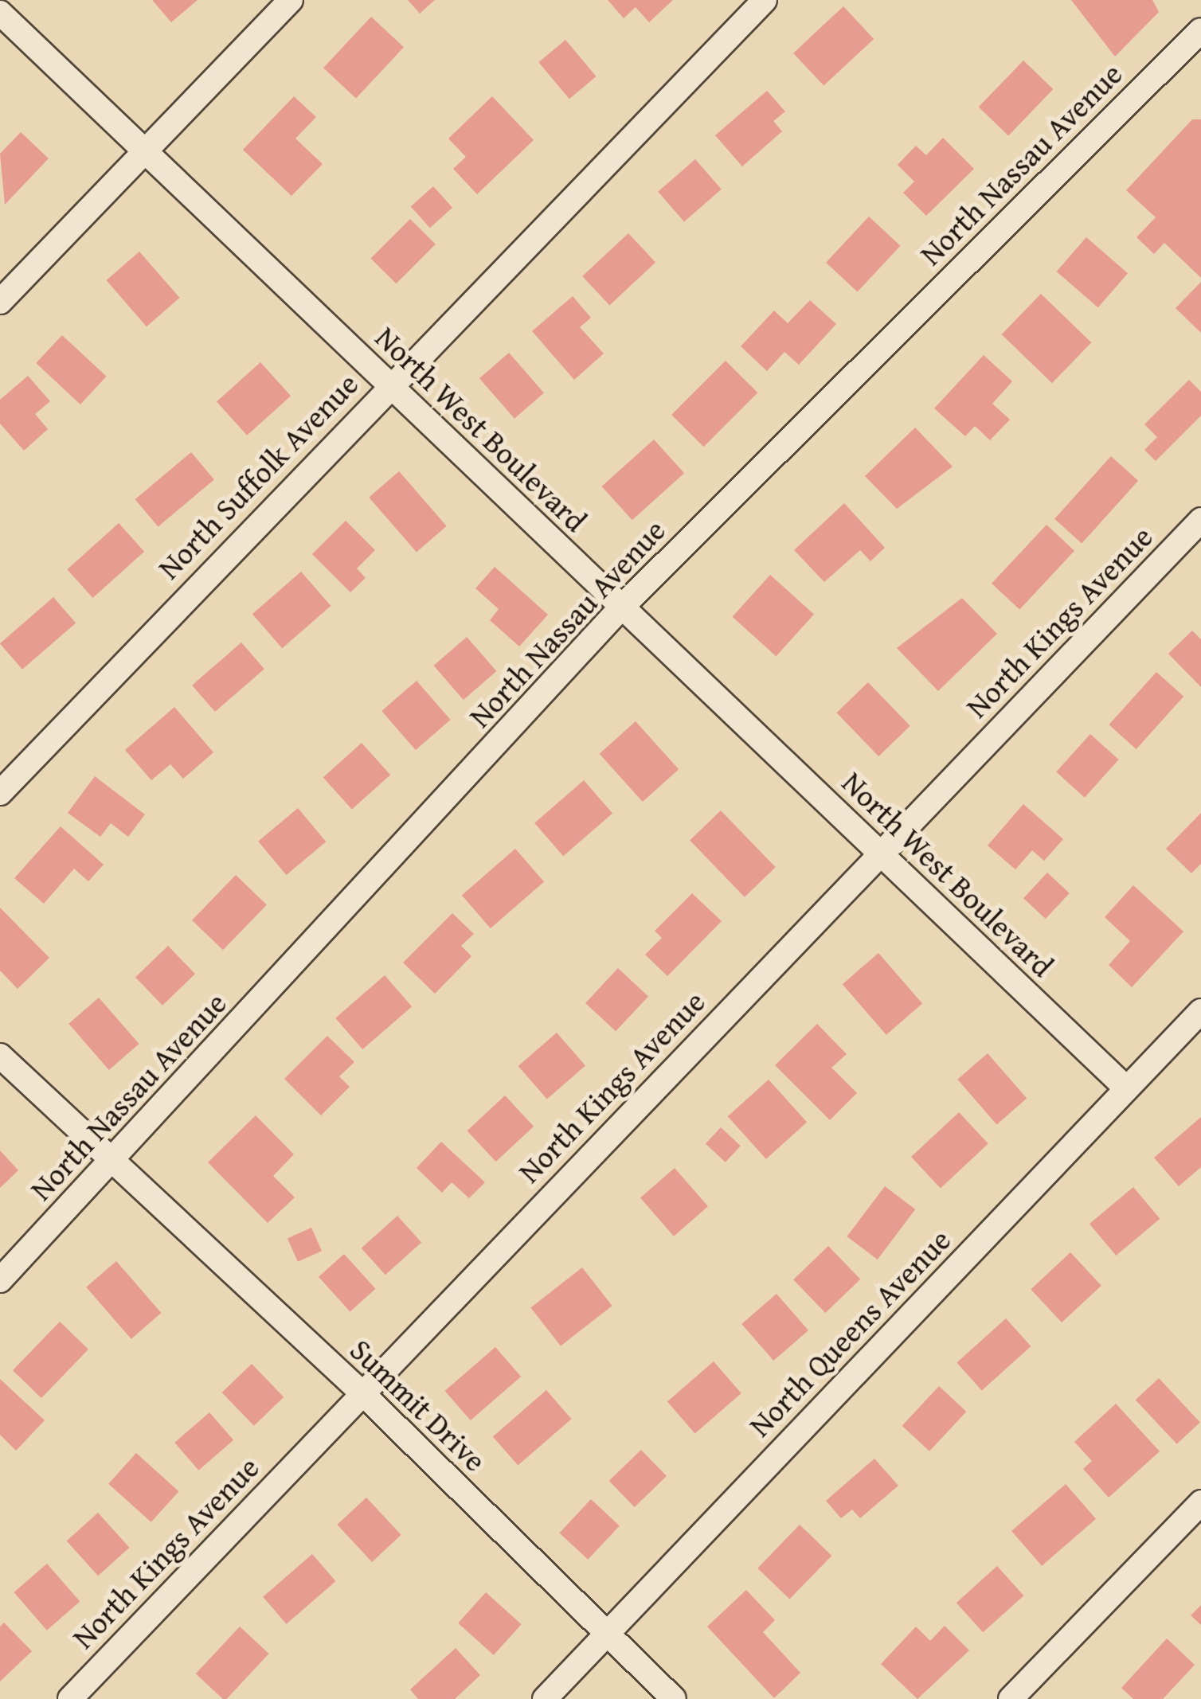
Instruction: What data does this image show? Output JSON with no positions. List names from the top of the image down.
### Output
{
  "streets": {
    "street": [
      "North Nassau Avenue",
      "North West Boulevard",
      "North Suffolk Avenue",
      "North Kings Avenue",
      "North Queens Avenue",
      "Summit Drive"
    ]
  },
  "crossings": [
    ["North Nassau Avenue", "North West Boulevard"],
    ["North Nassau Avenue", "Summit Drive"],
    ["North West Boulevard", "North Suffolk Avenue"],
    ["North West Boulevard", "North Kings Avenue"],
    ["North West Boulevard", "North Queens Avenue"],
    ["North Kings Avenue", "Summit Drive"],
    ["North Queens Avenue", "Summit Drive"]
  ]
}
